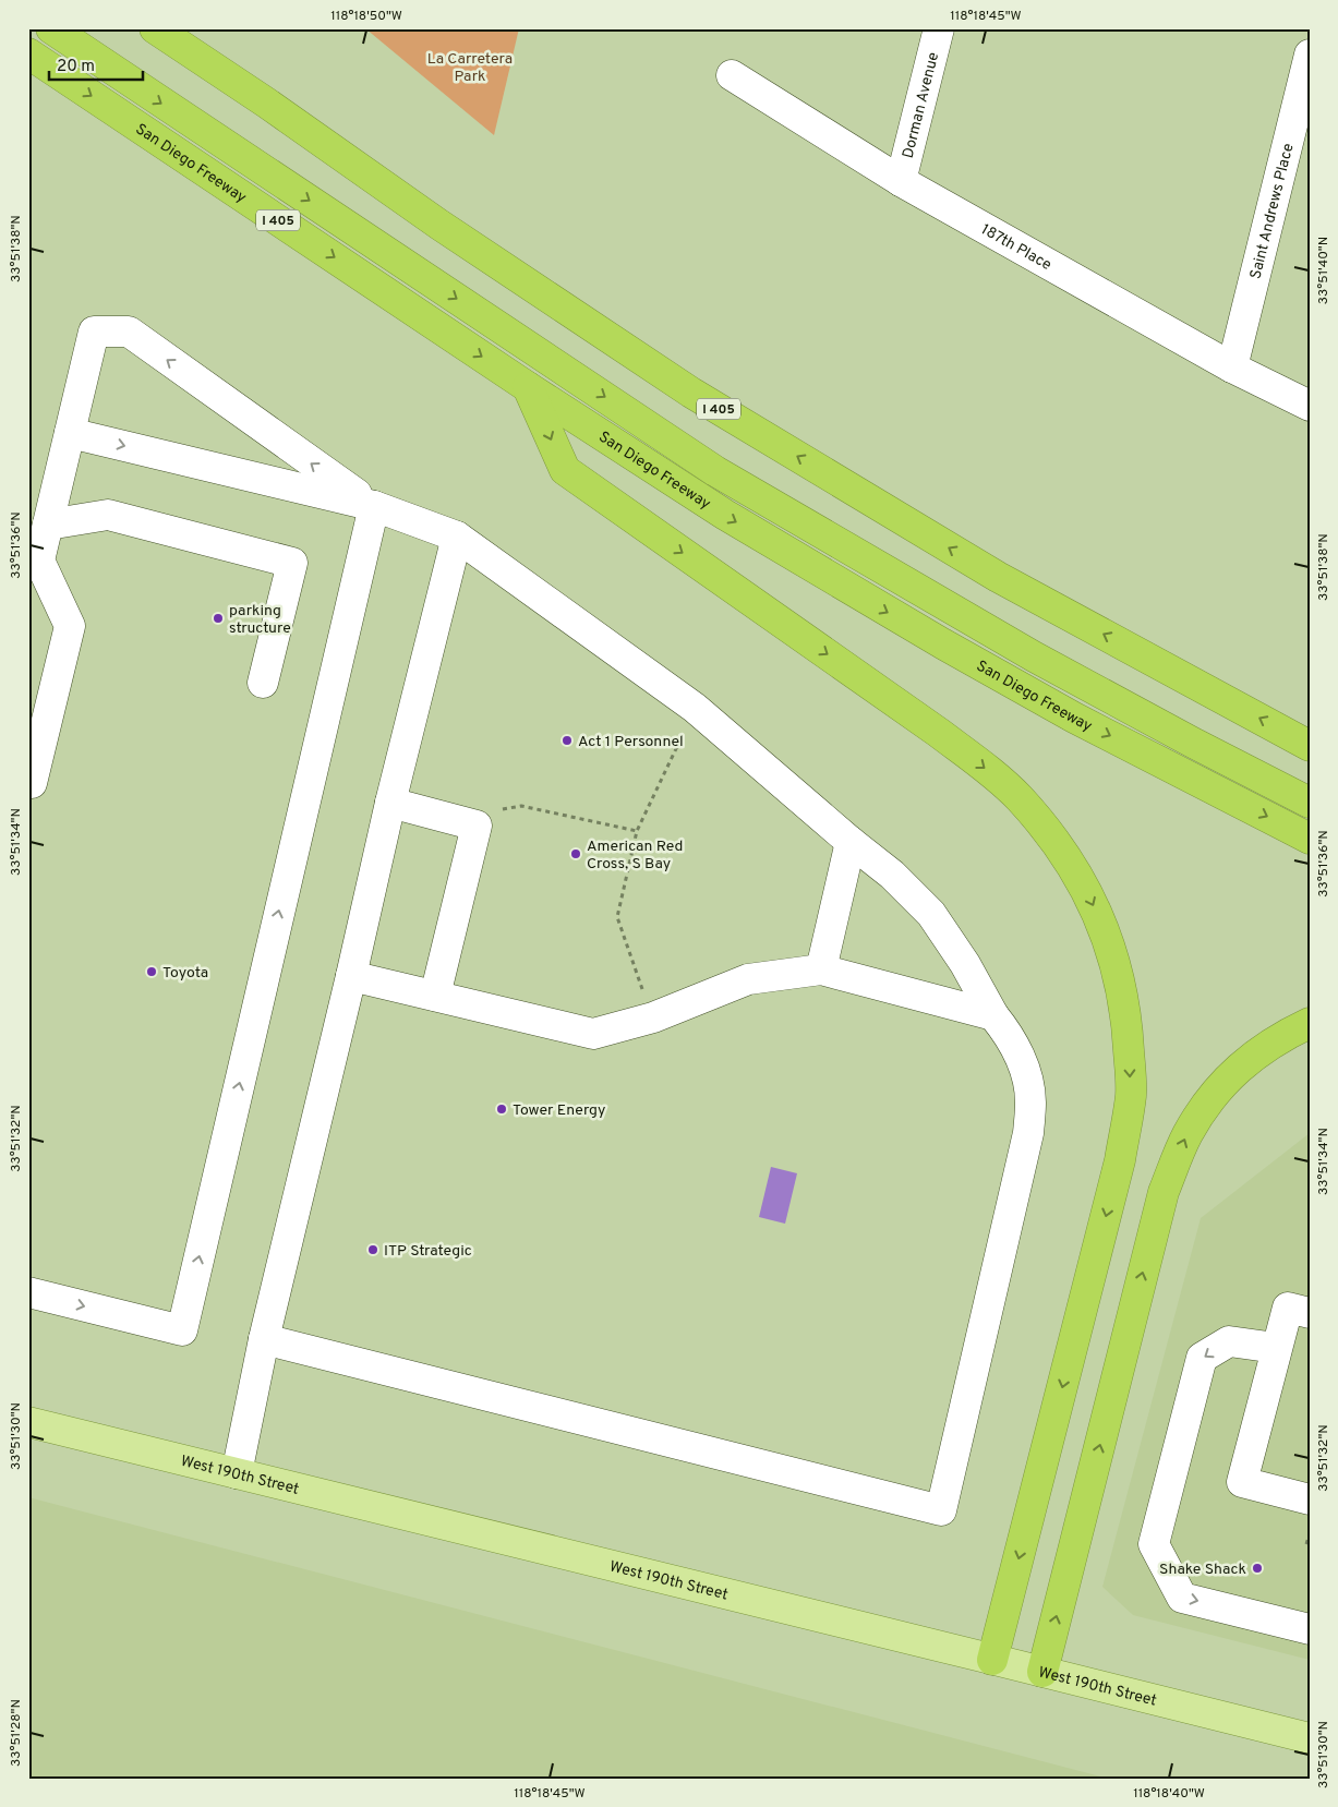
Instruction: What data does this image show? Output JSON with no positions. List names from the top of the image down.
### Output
{
  "streets": {
    "highway": ["San Diego Freeway", "I 405"],
    "main road": ["West 190th Street"],
    "street": ["Dorman Avenue", "Saint Andrews Place", "187th Place"]
  },
  "crossings": [
    ["Dorman Avenue", "187th Place"],
    ["Saint Andrews Place", "187th Place"]
  ],
  "parks": ["La Carretera Park"],
  "places": [
    "parking structure",
    "Act 1 Personnel",
    "American Red Cross, S Bay",
    "Toyota",
    "Tower Energy",
    "ITP Strategic",
    "Shake Shack"
  ],
  "scale_bar": "20 m",
  "coordinates": [
    "118°18'50\"W",
    "118°18'45\"W",
    "33°51'38\"N",
    "33°51'40\"N",
    "33°51'36\"N",
    "33°51'34\"N",
    "33°51'32\"N",
    "33°51'30\"N",
    "33°51'28\"N",
    "118°18'40\"W"
  ]
}
